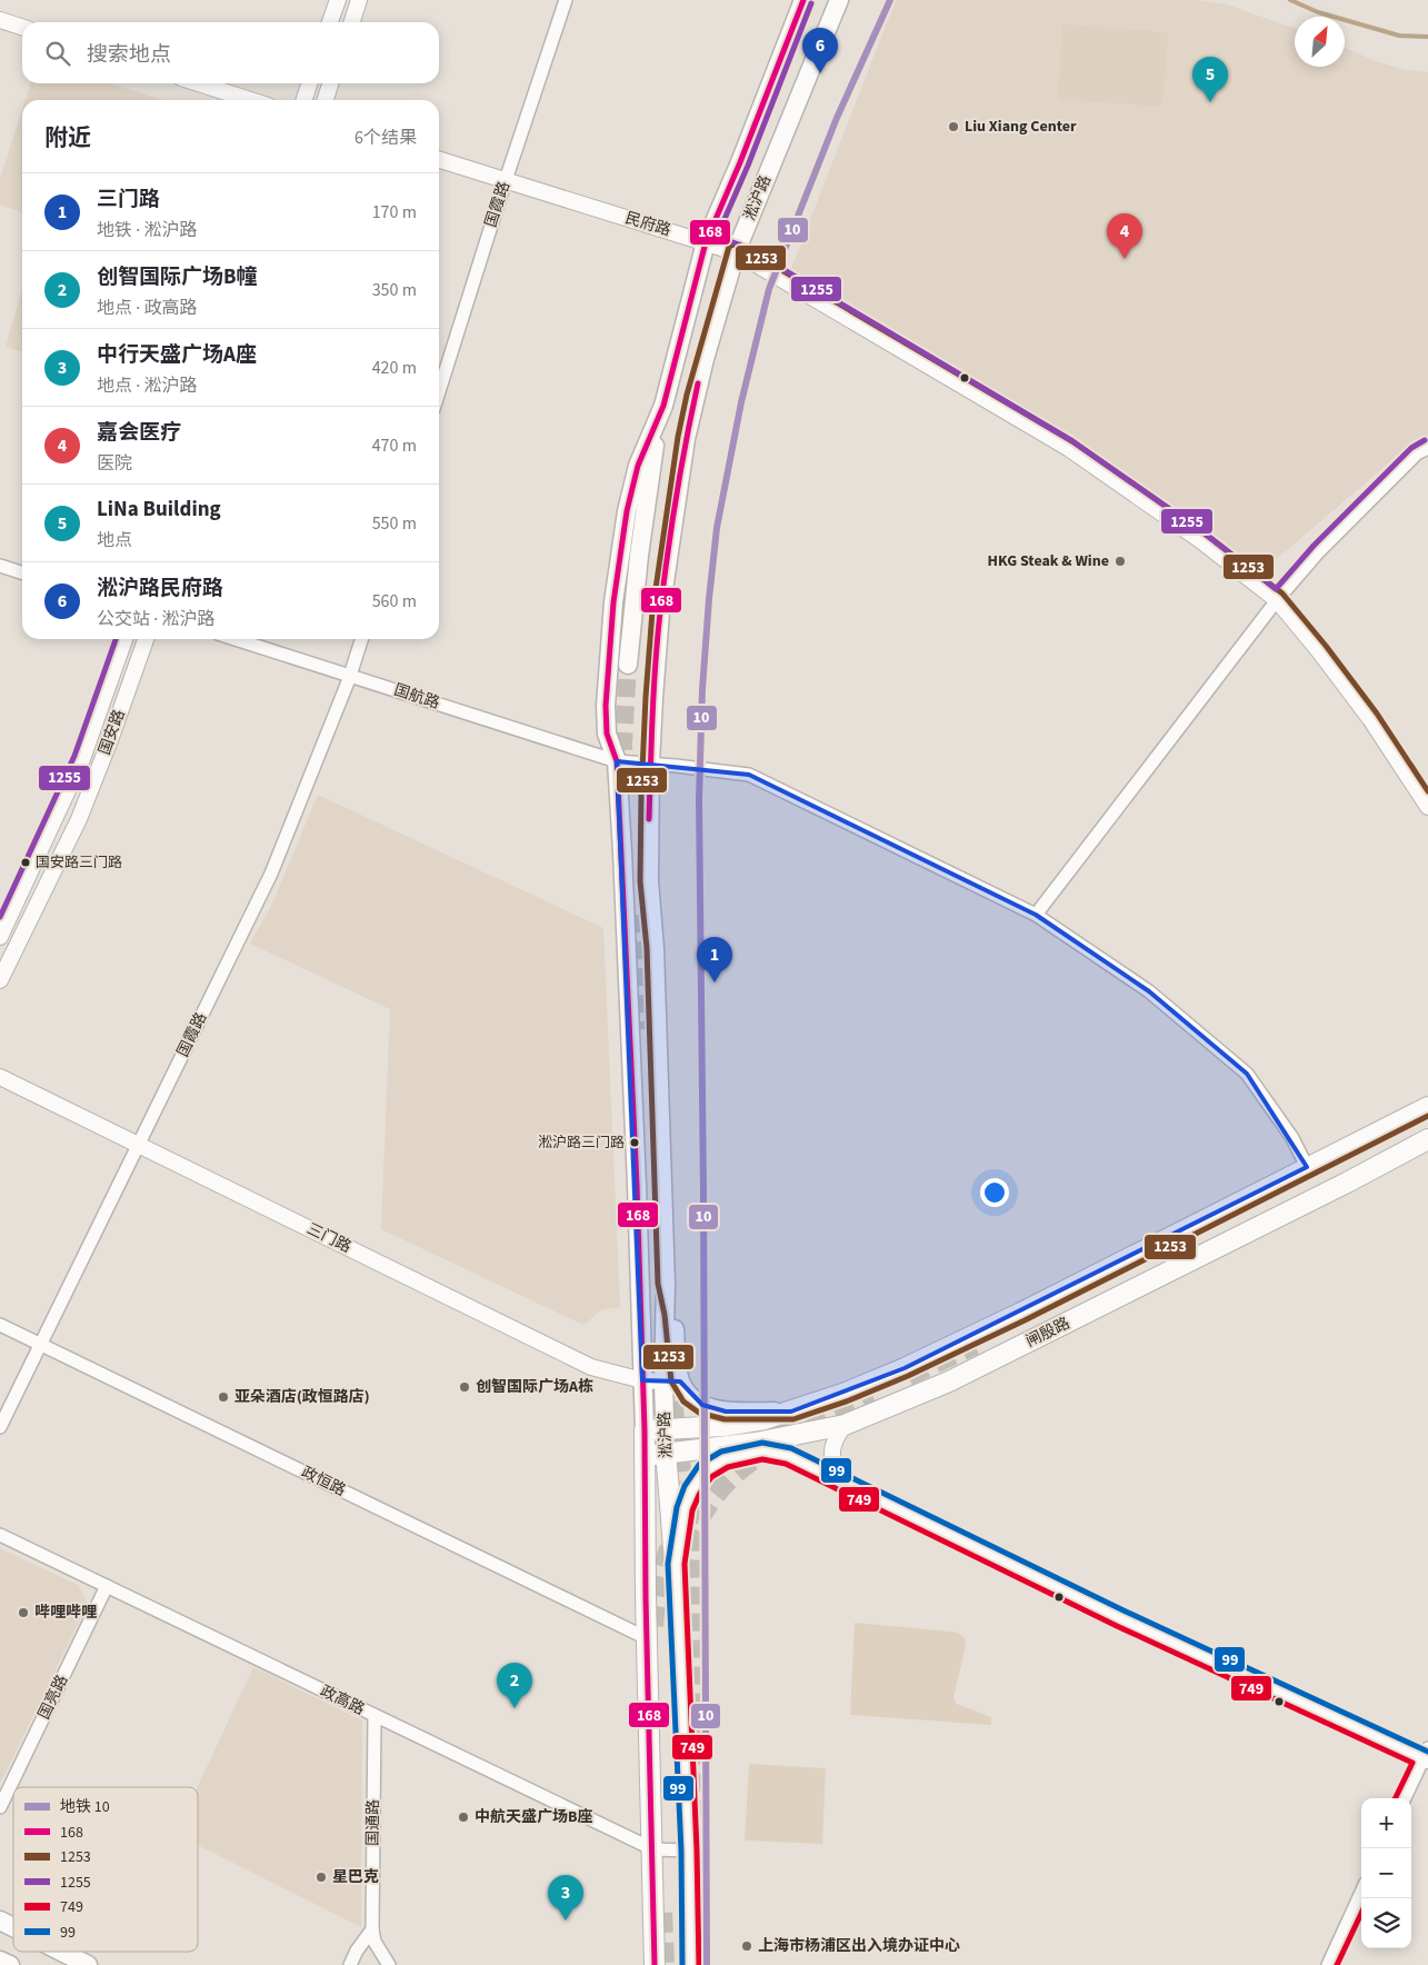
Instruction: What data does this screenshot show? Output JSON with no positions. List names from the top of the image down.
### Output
{
  "streets": {
    "main road": ["淞沪路", "闸殷路"],
    "street": [
      "国霞路",
      "民府路",
      "国航路",
      "国安路",
      "三门路",
      "政恒路",
      "国亮路",
      "政高路",
      "国通路"
    ]
  },
  "crossings": [
    ["淞沪路", "民府路"],
    ["淞沪路", "国航路"],
    ["淞沪路", "三门路"],
    ["淞沪路", "闸殷路"],
    ["淞沪路", "政恒路"],
    ["淞沪路", "政高路"],
    ["国霞路", "民府路"],
    ["国霞路", "国航路"],
    ["国霞路", "三门路"],
    ["国霞路", "政恒路"],
    ["国航路", "闸殷路"],
    ["国亮路", "政高路"],
    ["政高路", "国通路"]
  ],
  "places": [
    "Liu Xiang Center",
    "HKG Steak & Wine",
    "国安路三门路",
    "淞沪路三门路",
    "创智国际广场A栋",
    "亚朵酒店(政恒路店)",
    "哔哩哔哩",
    "中航天盛广场B座",
    "星巴克",
    "上海市杨浦区出入境办证中心"
  ],
  "lines": [
    "metro line 10",
    "transit line 168",
    "transit line 1255",
    "transit line 1253",
    "transit line 99",
    "transit line 749"
  ],
  "legend": [
    "地铁 10",
    "168",
    "1253",
    "1255",
    "749",
    "99"
  ],
  "north": "top right",
  "page": {
    "search": "搜索地点",
    "pins": [
      "6",
      "5",
      "4",
      "1",
      "2",
      "3"
    ],
    "heading": ["附近", "6个结果"],
    "list": [
      {
        "mark": "1",
        "name": "三门路",
        "note": "地铁 · 淞沪路",
        "value": "170 m"
      },
      {
        "mark": "2",
        "name": "创智国际广场B幢",
        "note": "地点 · 政高路",
        "value": "350 m"
      },
      {
        "mark": "3",
        "name": "中行天盛广场A座",
        "note": "地点 · 淞沪路",
        "value": "420 m"
      },
      {
        "mark": "4",
        "name": "嘉会医疗",
        "note": "医院",
        "value": "470 m"
      },
      {
        "mark": "5",
        "name": "LiNa Building",
        "note": "地点",
        "value": "550 m"
      },
      {
        "mark": "6",
        "name": "淞沪路民府路",
        "note": "公交站 · 淞沪路",
        "value": "560 m"
      }
    ],
    "map_buttons": ["+", "−"]
  }
}
